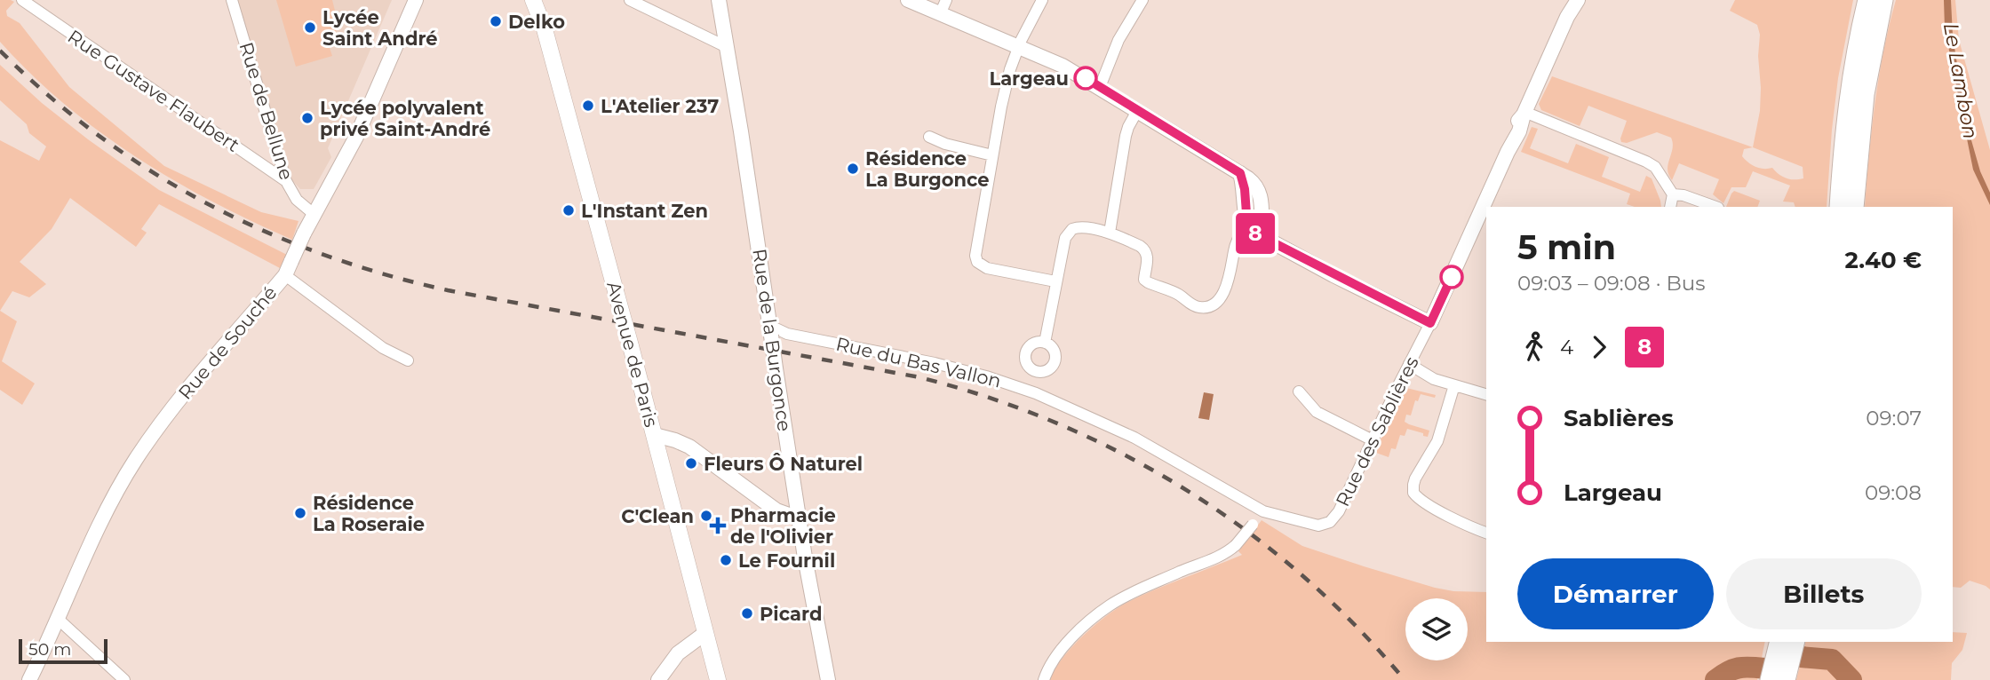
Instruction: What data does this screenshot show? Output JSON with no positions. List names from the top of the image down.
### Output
{
  "streets": {
    "main road": ["Avenue de Paris"],
    "street": [
      "Rue Gustave Flaubert",
      "Rue de Bellune",
      "Rue de la Burgonce",
      "Rue de Souché",
      "Rue du Bas Vallon",
      "Rue des Sablières"
    ]
  },
  "crossings": [
    ["Rue Gustave Flaubert", "Rue de Bellune"],
    ["Rue de Bellune", "Rue de Souché"],
    ["Rue de la Burgonce", "Rue du Bas Vallon"],
    ["Rue du Bas Vallon", "Rue des Sablières"]
  ],
  "water": ["Le Lambon"],
  "places": {
    "other": [
      "Delko",
      "Lycée Saint André",
      "Largeau",
      "L'Atelier 237",
      "Lycée polyvalent privé Saint-André",
      "Résidence La Burgonce",
      "L'Instant Zen",
      "Fleurs Ô Naturel",
      "Résidence La Roseraie",
      "C'Clean",
      "Le Fournil",
      "Picard"
    ],
    "health": ["Pharmacie de l'Olivier"]
  },
  "lines": ["bus line 8"],
  "scale_bar": "50 m",
  "page": {
    "on_map": "8",
    "heading": ["5 min", "09:03 – 09:08 · Bus", "2.40 €"],
    "legs": ["4", "8"],
    "list": [
      {
        "name": "Sablières",
        "value": "09:07"
      },
      {
        "name": "Largeau",
        "value": "09:08"
      }
    ],
    "buttons": ["Démarrer", "Billets"],
    "scale": "50 m"
  }
}
